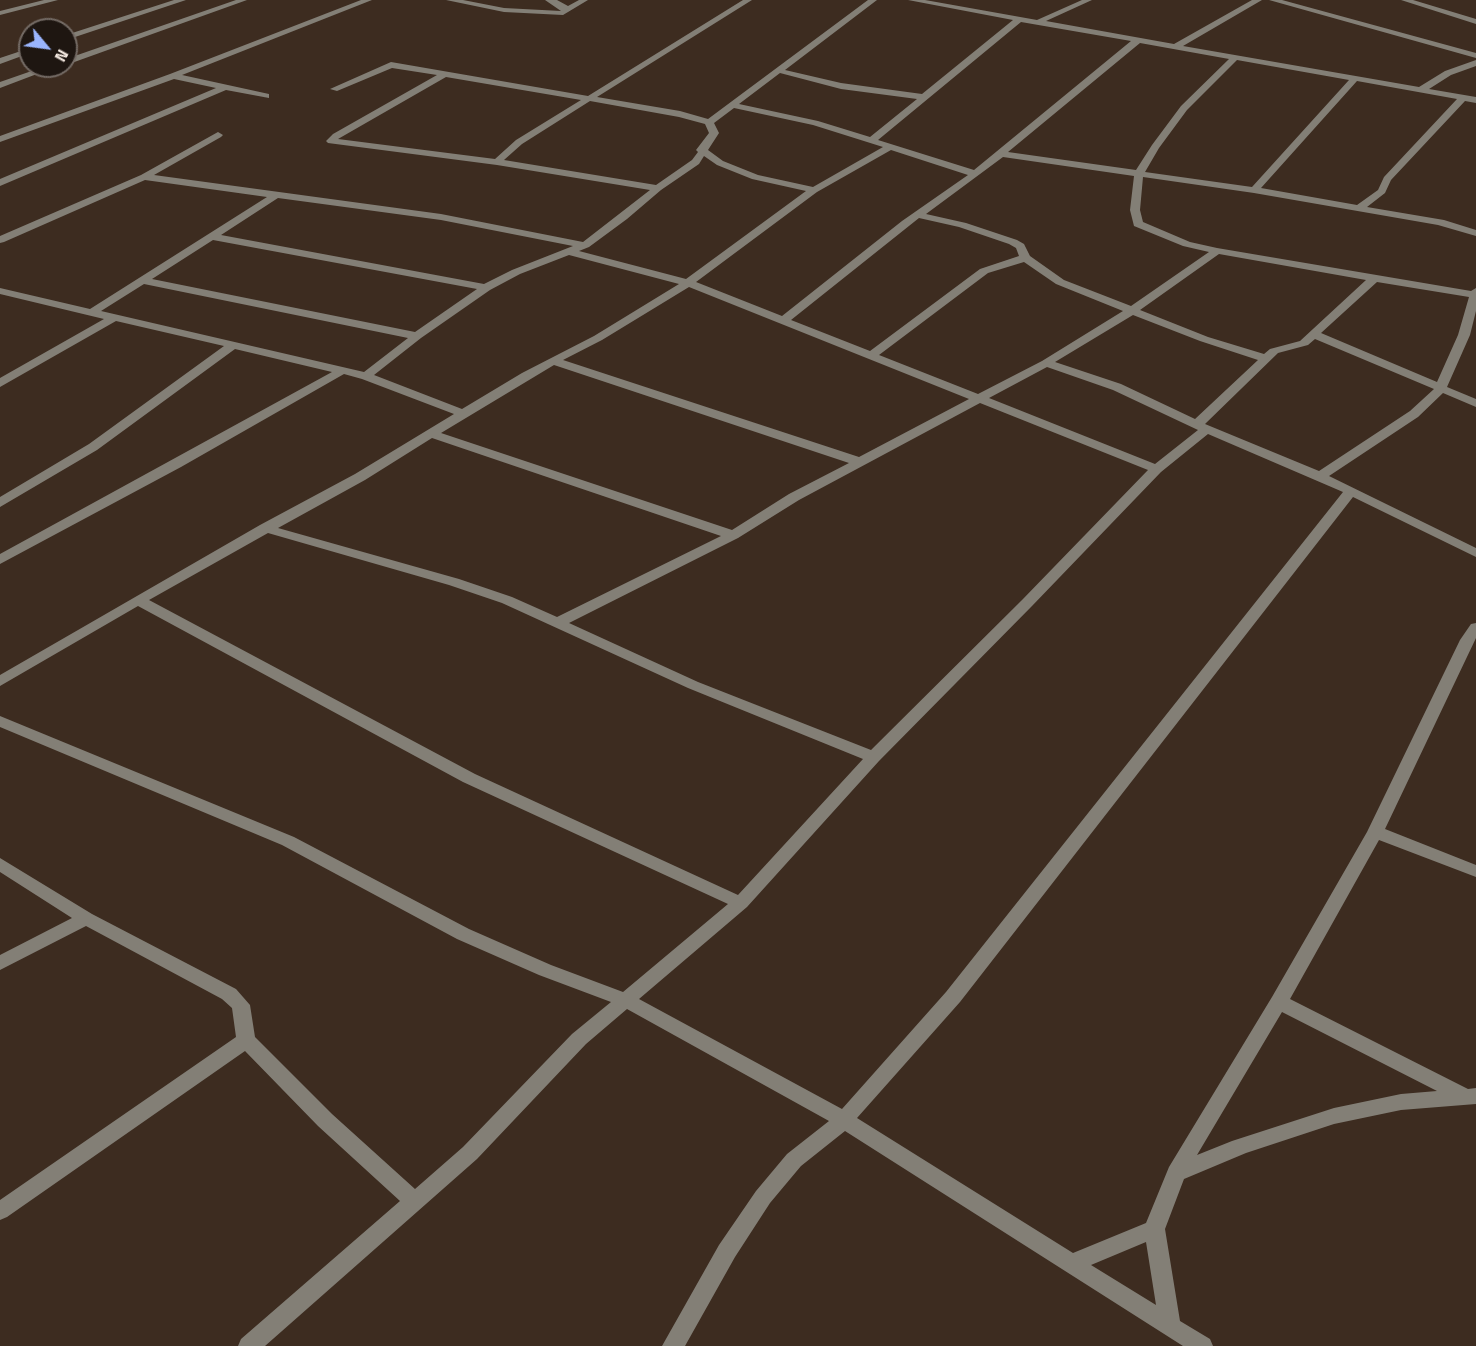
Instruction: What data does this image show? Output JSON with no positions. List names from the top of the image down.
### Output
{
  "north": "bottom right"
}
